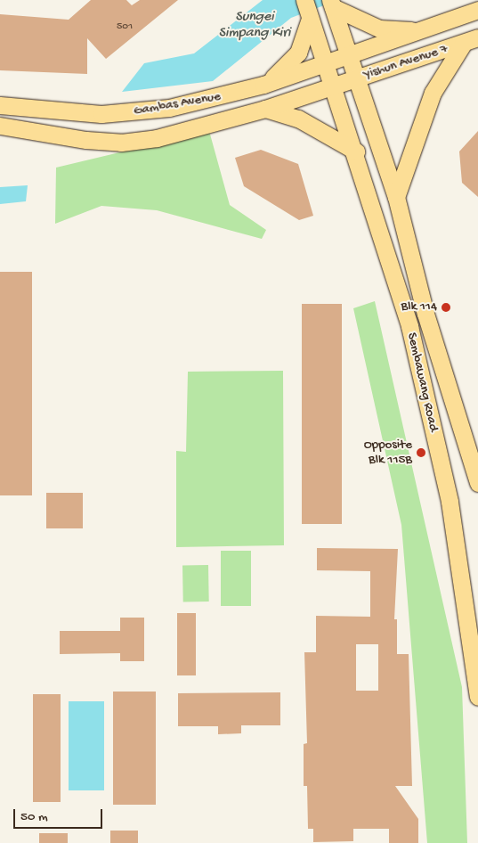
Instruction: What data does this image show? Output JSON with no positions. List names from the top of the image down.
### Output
{
  "streets": {
    "main road": ["Yishun Avenue 7", "Gambas Avenue", "Sembawang Road"]
  },
  "crossings": [
    ["Yishun Avenue 7", "Gambas Avenue"],
    ["Yishun Avenue 7", "Sembawang Road"],
    ["Gambas Avenue", "Sembawang Road"]
  ],
  "water": ["Sungei Simpang Kiri"],
  "places": ["Blk 114", "Opposite Blk 115B"],
  "house_numbers": ["501"],
  "scale_bar": "50 m"
}
